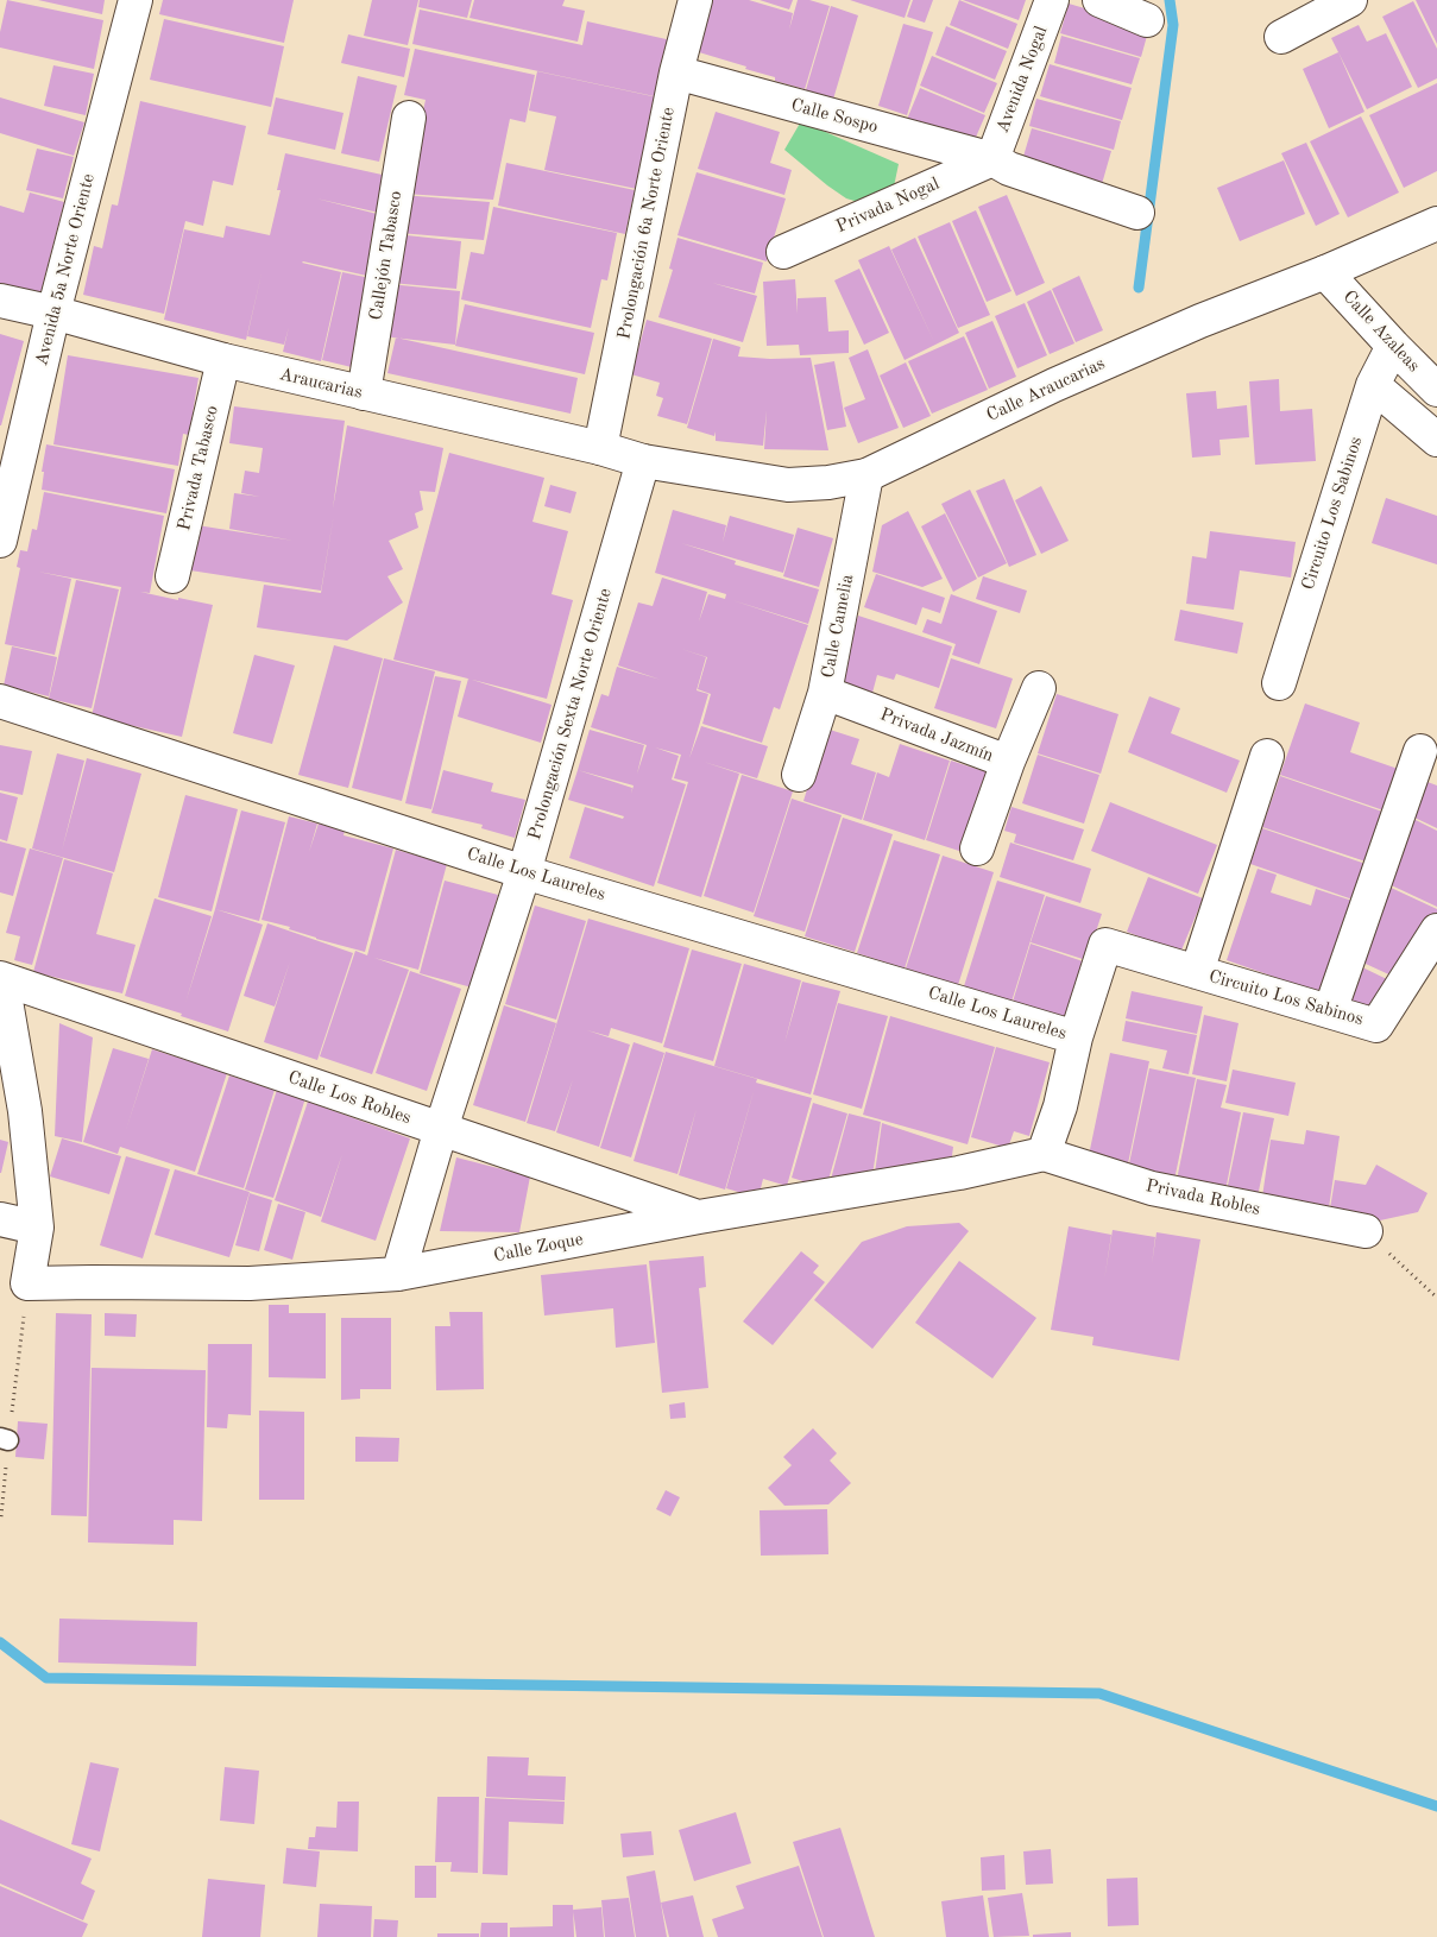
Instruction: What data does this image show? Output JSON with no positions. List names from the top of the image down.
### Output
{
  "streets": {
    "street": [
      "Avenida Nogal",
      "Calle Sospo",
      "Privada Nogal",
      "Prolongación 6a Norte Oriente",
      "Callejón Tabasco",
      "Avenida 5a Norte Oriente",
      "Calle Azaleas",
      "Araucarias",
      "Calle Araucarias",
      "Privada Tabasco",
      "Circuito Los Sabinos",
      "Calle Camelia",
      "Prolongación Sexta Norte Oriente",
      "Privada Jazmín",
      "Calle Los Laureles",
      "Calle Los Robles",
      "Privada Robles",
      "Calle Zoque"
    ]
  },
  "crossings": [
    ["Avenida Nogal", "Calle Sospo"],
    ["Avenida Nogal", "Privada Nogal"],
    ["Calle Sospo", "Privada Nogal"],
    ["Calle Sospo", "Prolongación 6a Norte Oriente"],
    ["Prolongación 6a Norte Oriente", "Araucarias"],
    ["Callejón Tabasco", "Araucarias"],
    ["Avenida 5a Norte Oriente", "Araucarias"],
    ["Calle Azaleas", "Calle Araucarias"],
    ["Calle Azaleas", "Circuito Los Sabinos"],
    ["Araucarias", "Calle Araucarias"],
    ["Araucarias", "Privada Tabasco"],
    ["Araucarias", "Prolongación Sexta Norte Oriente"],
    ["Calle Araucarias", "Calle Camelia"],
    ["Calle Araucarias", "Prolongación Sexta Norte Oriente"],
    ["Circuito Los Sabinos", "Calle Los Laureles"],
    ["Calle Camelia", "Privada Jazmín"],
    ["Prolongación Sexta Norte Oriente", "Calle Los Laureles"],
    ["Prolongación Sexta Norte Oriente", "Calle Los Robles"],
    ["Prolongación Sexta Norte Oriente", "Calle Zoque"],
    ["Calle Los Robles", "Calle Zoque"],
    ["Privada Robles", "Calle Zoque"]
  ]
}
